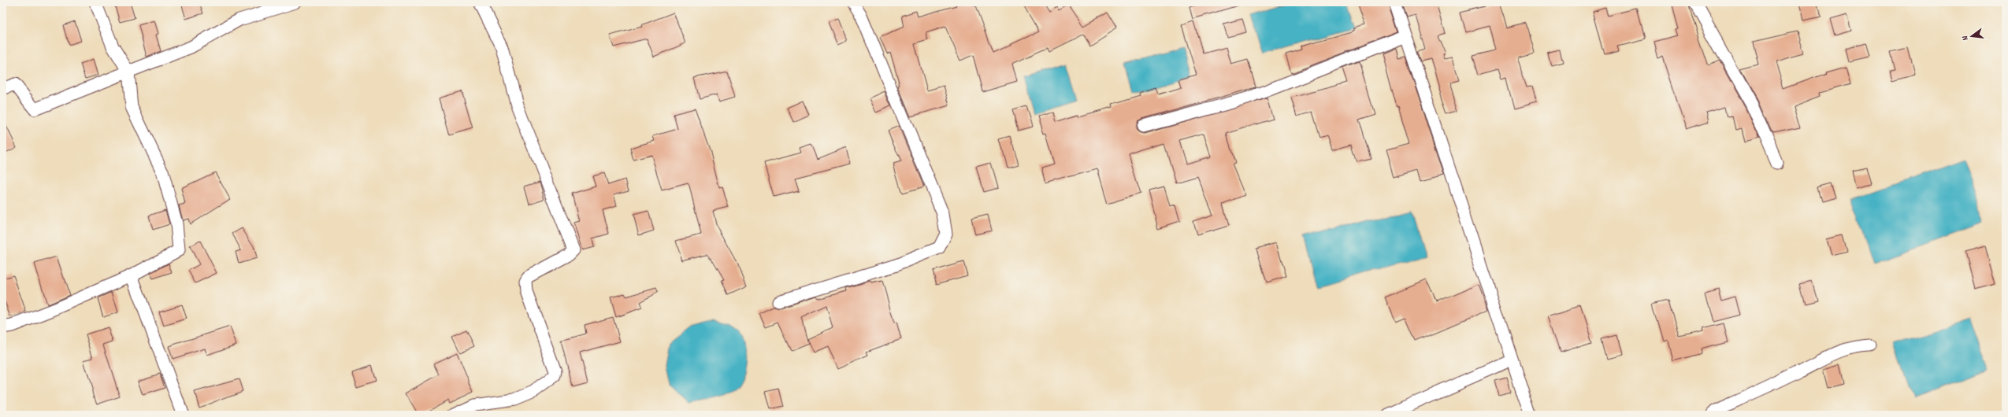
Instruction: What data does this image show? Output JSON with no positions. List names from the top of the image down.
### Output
{
  "north": "left"
}
